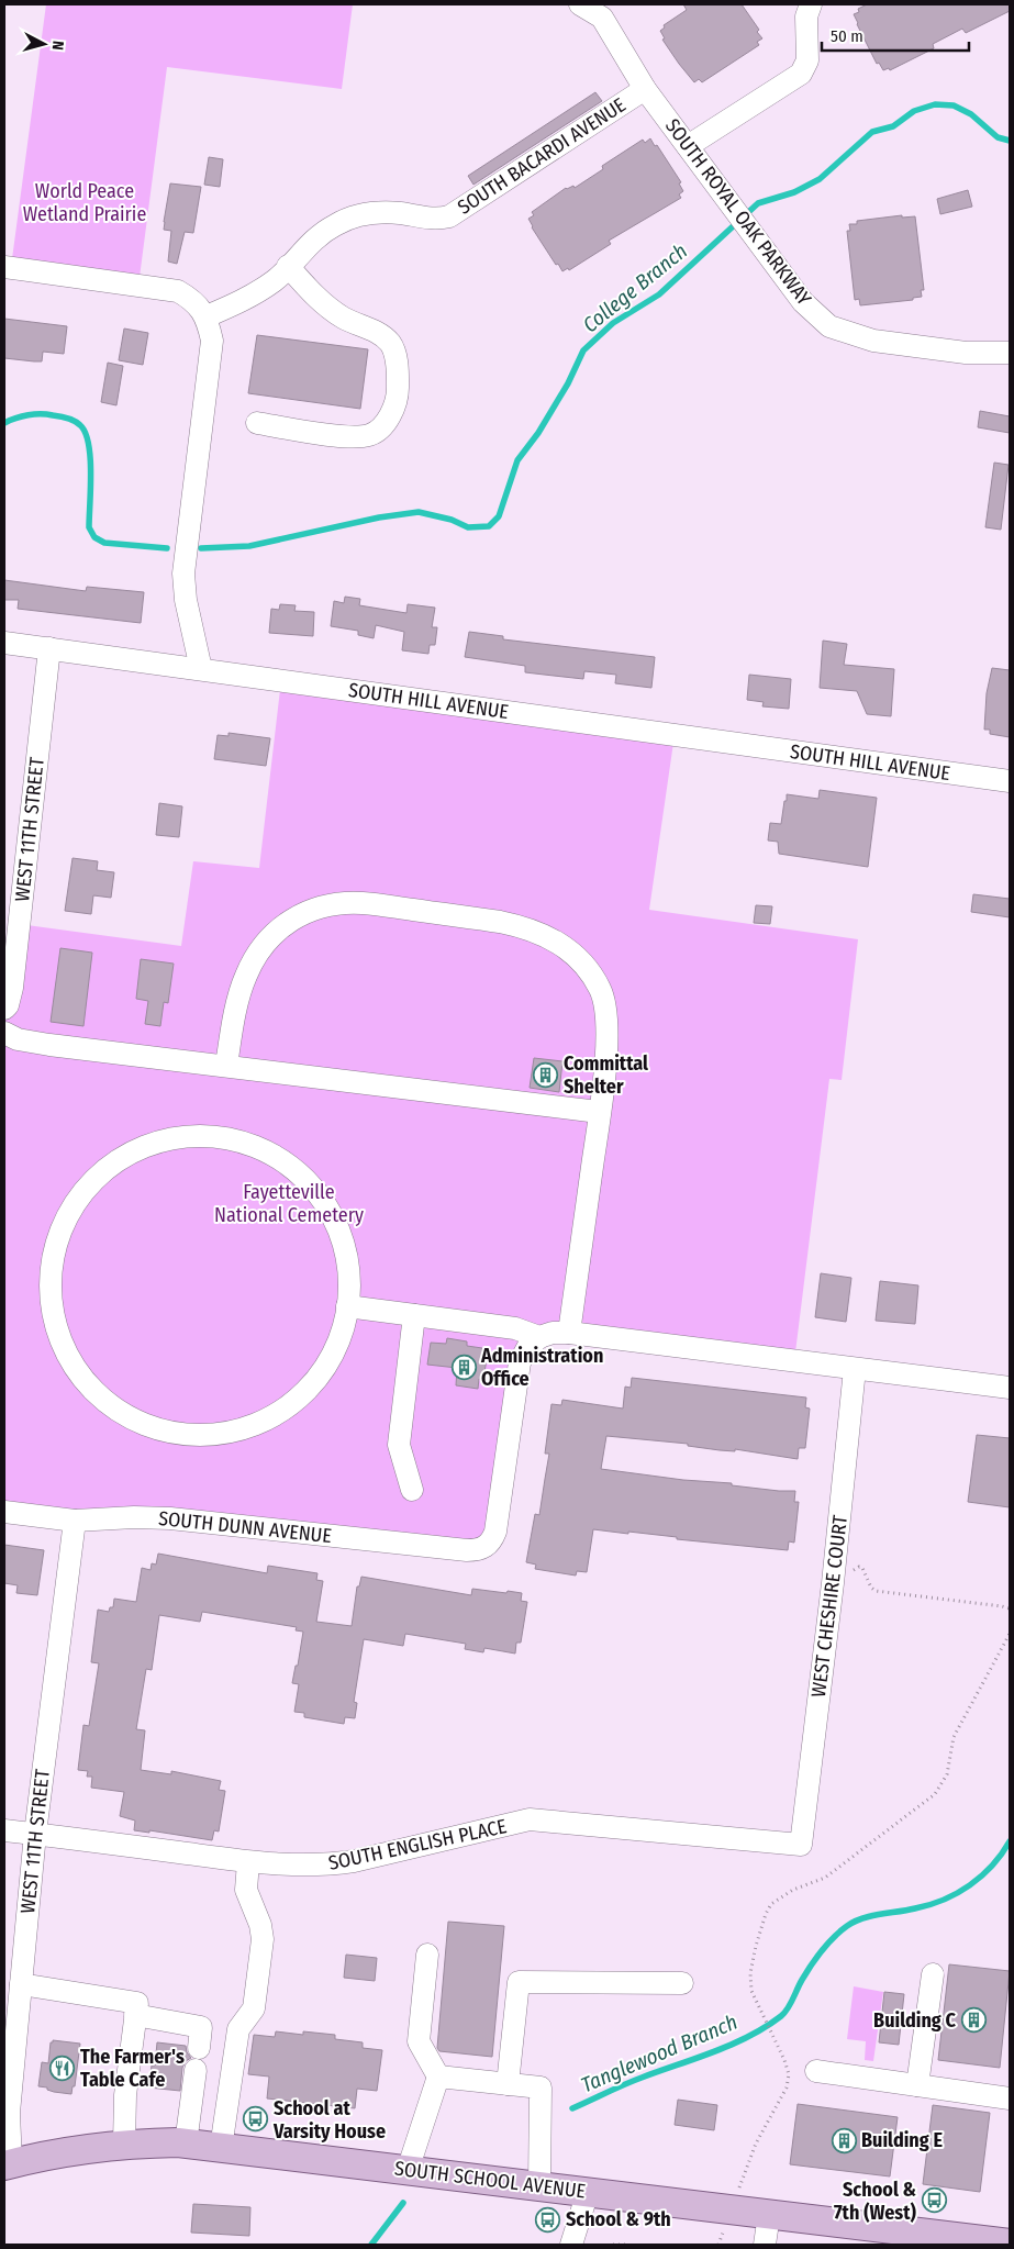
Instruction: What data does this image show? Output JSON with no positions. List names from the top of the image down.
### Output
{
  "streets": {
    "main road": ["SOUTH SCHOOL AVENUE"],
    "street": [
      "SOUTH BACARDI AVENUE",
      "SOUTH ROYAL OAK PARKWAY",
      "SOUTH HILL AVENUE",
      "WEST 11TH STREET",
      "SOUTH DUNN AVENUE",
      "WEST CHESHIRE COURT",
      "SOUTH ENGLISH PLACE"
    ]
  },
  "crossings": [
    ["SOUTH BACARDI AVENUE", "SOUTH ROYAL OAK PARKWAY"],
    ["SOUTH HILL AVENUE", "WEST 11TH STREET"],
    ["WEST 11TH STREET", "SOUTH DUNN AVENUE"],
    ["WEST 11TH STREET", "SOUTH ENGLISH PLACE"],
    ["WEST 11TH STREET", "SOUTH SCHOOL AVENUE"],
    ["WEST CHESHIRE COURT", "SOUTH ENGLISH PLACE"]
  ],
  "water": ["College Branch", "Tanglewood Branch"],
  "parks": ["World Peace Wetland Prairie", "Fayetteville National Cemetery"],
  "places": {
    "building": [
      "Committal Shelter",
      "Administration Office",
      "Building C",
      "Building E"
    ],
    "restaurant": ["The Farmer's Table Cafe"],
    "bus stop": ["School at Varsity House", "School & 7th (West)", "School & 9th"]
  },
  "scale_bar": "50 m",
  "north": "right"
}
